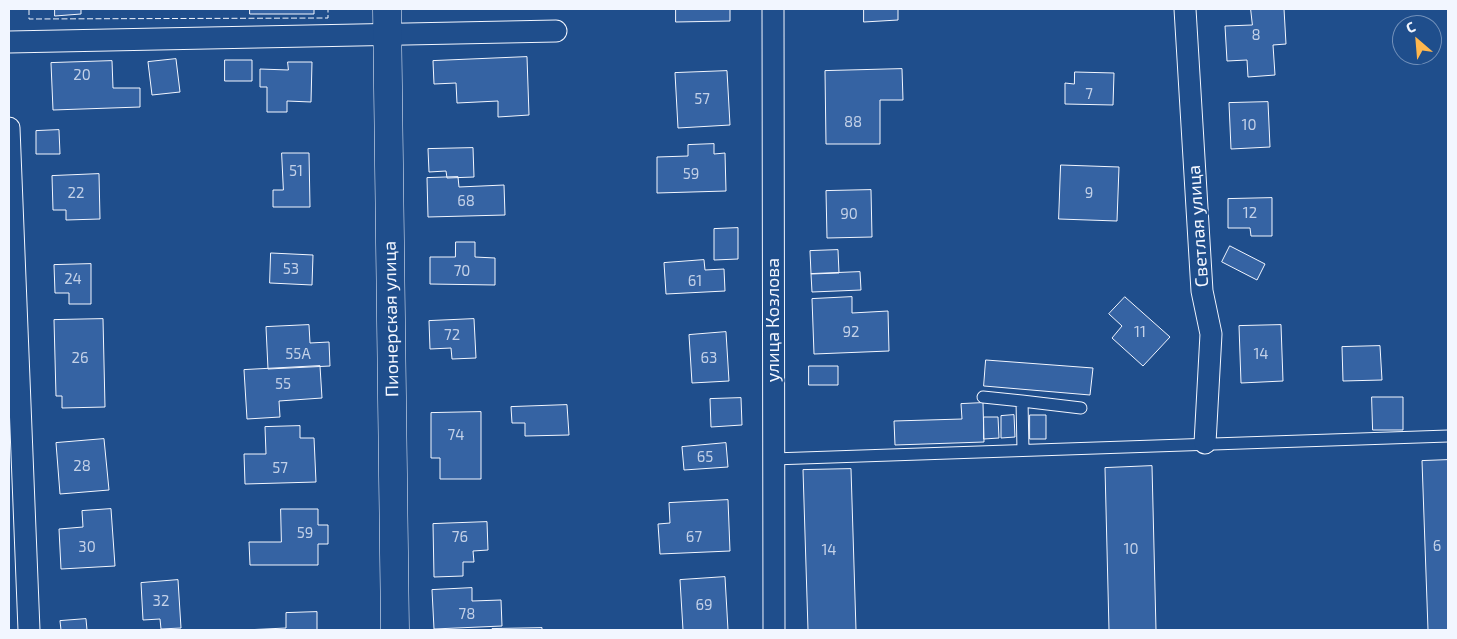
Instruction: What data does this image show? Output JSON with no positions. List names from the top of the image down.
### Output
{
  "streets": {
    "street": ["Светлая улица", "Пионерская улица", "улица Козлова"]
  },
  "house_numbers": [
    "8",
    "20",
    "7",
    "57",
    "88",
    "10",
    "51",
    "59",
    "22",
    "9",
    "68",
    "12",
    "90",
    "53",
    "70",
    "24",
    "61",
    "92",
    "11",
    "72",
    "55А",
    "14",
    "26",
    "63",
    "55",
    "74",
    "65",
    "28",
    "57",
    "59",
    "76",
    "67",
    "6",
    "30",
    "10",
    "14",
    "32",
    "69",
    "78"
  ],
  "north": "top left"
}
